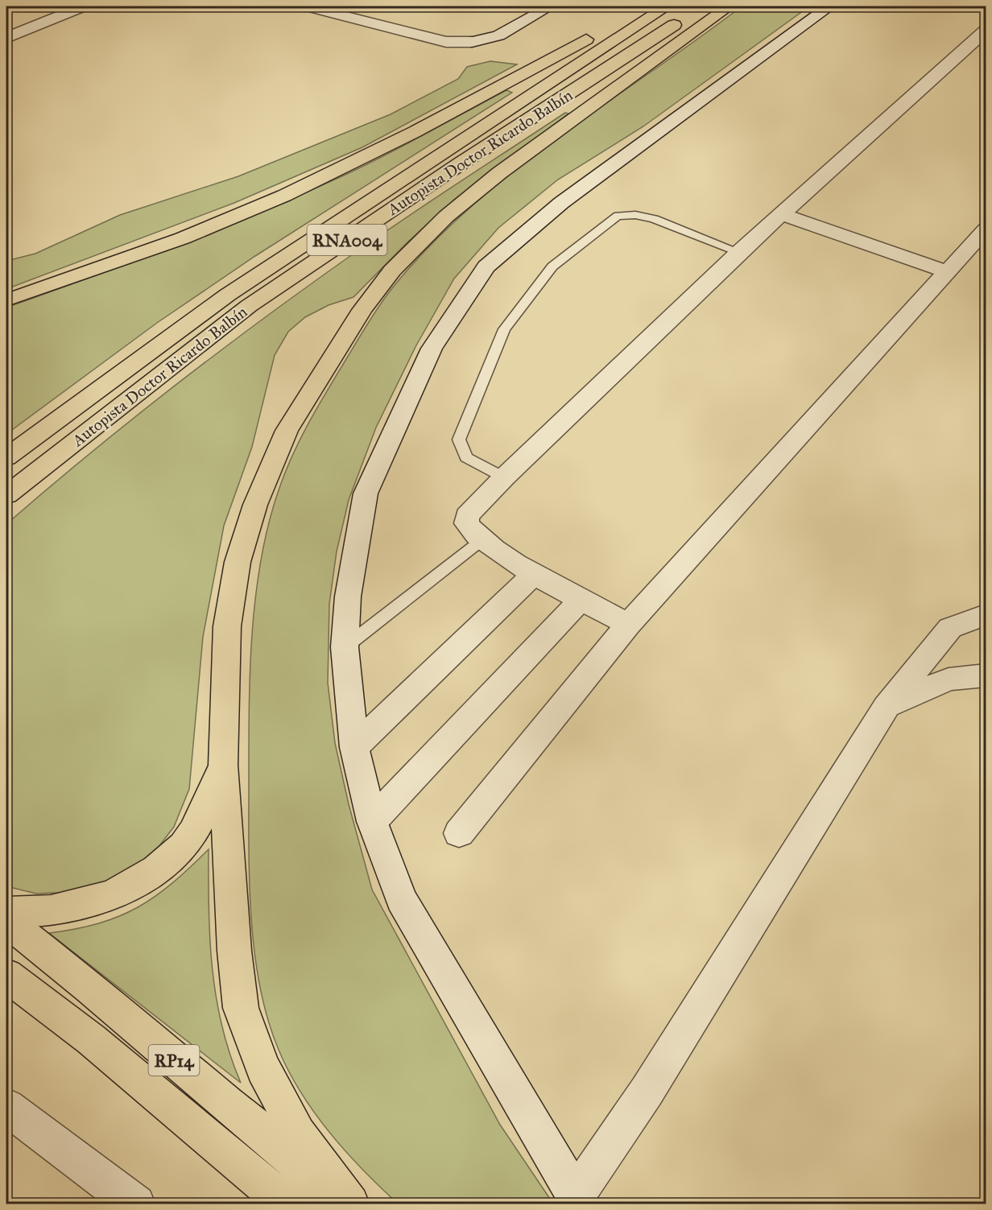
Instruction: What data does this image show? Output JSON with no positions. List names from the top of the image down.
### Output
{
  "streets": {
    "main road": ["Autopista Doctor Ricardo Balbín", "RNA004", "RP14"]
  }
}
